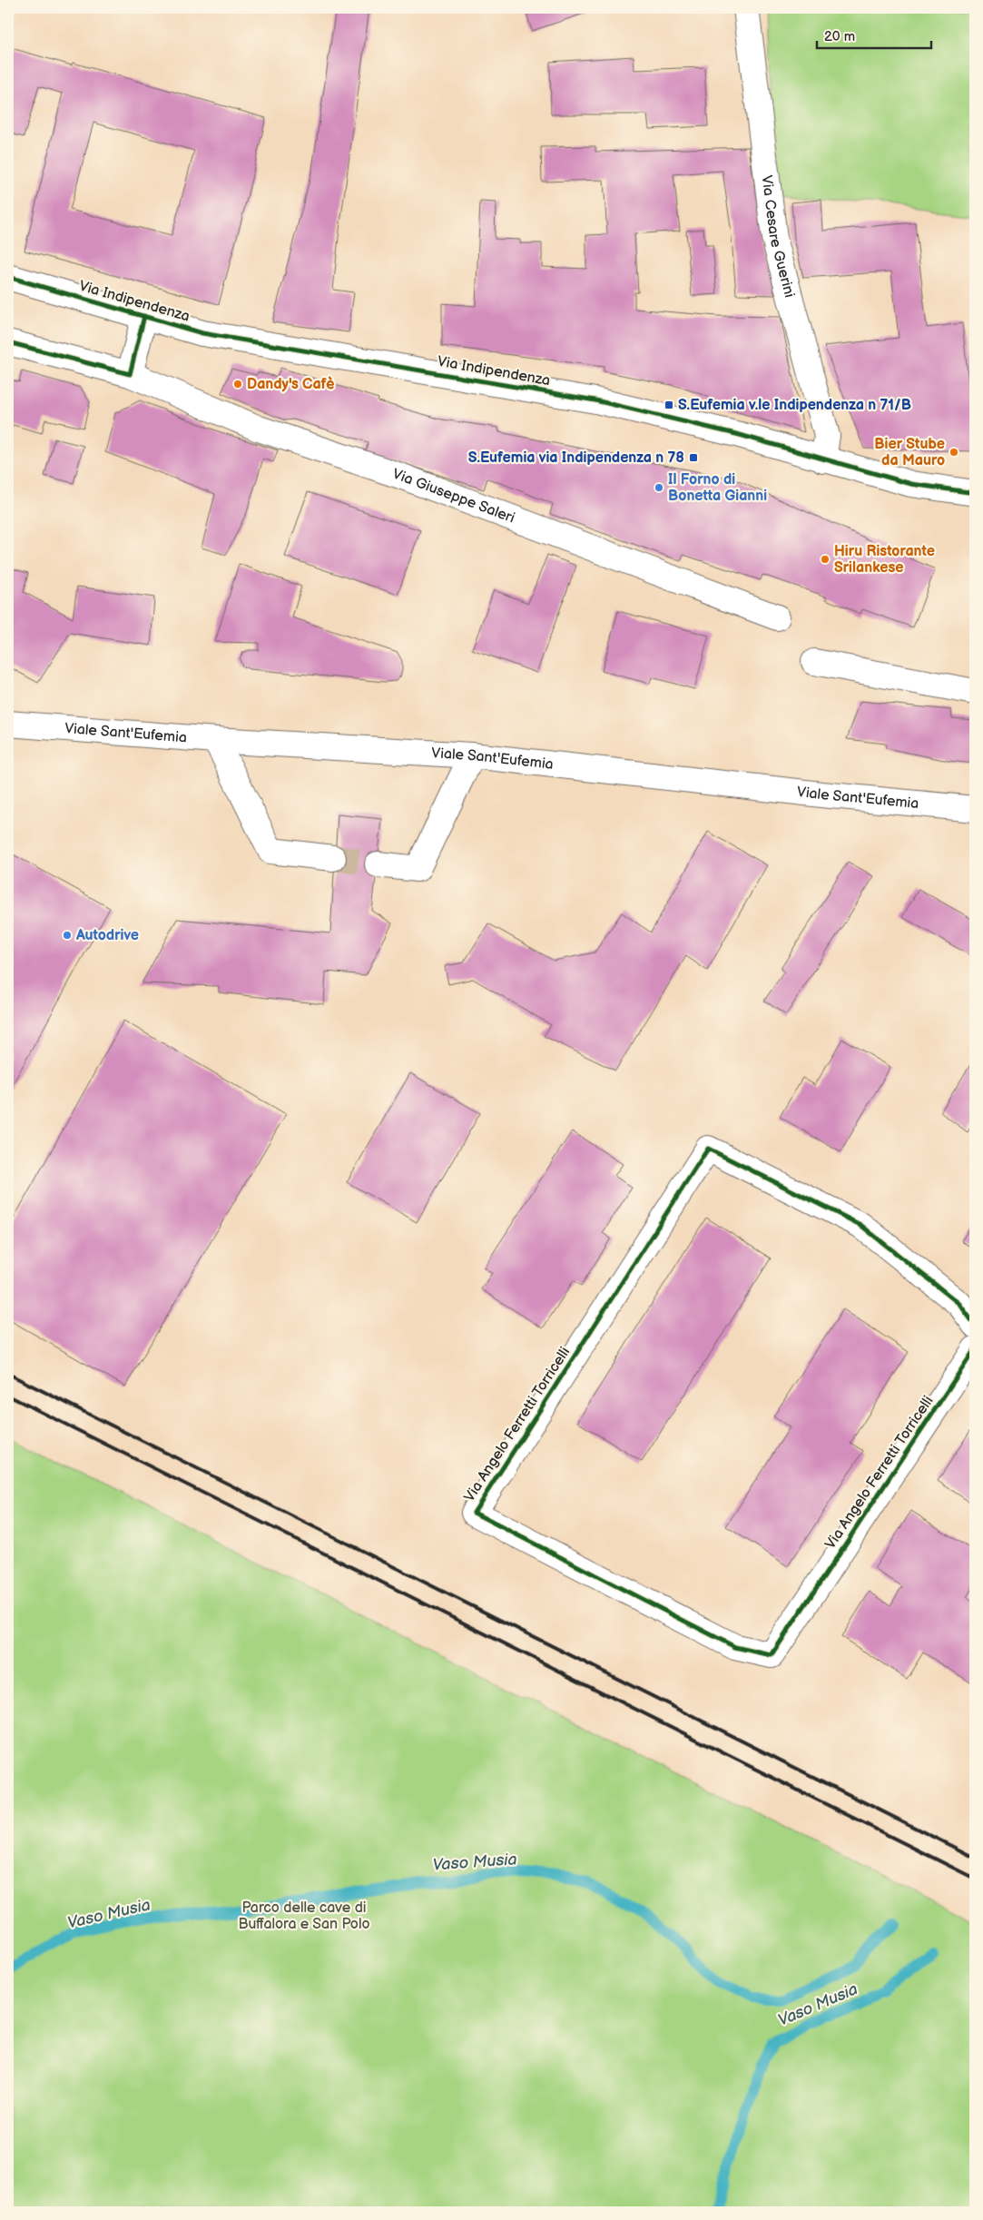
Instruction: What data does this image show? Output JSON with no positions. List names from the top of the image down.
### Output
{
  "streets": {
    "street": [
      "Via Cesare Guerini",
      "Via Indipendenza",
      "Via Giuseppe Saleri",
      "Viale Sant'Eufemia",
      "Via Angelo Ferretti Torricelli"
    ]
  },
  "crossings": [
    ["Via Cesare Guerini", "Via Indipendenza"]
  ],
  "water": ["Vaso Musia"],
  "parks": ["Parco delle cave di Buffalora e San Polo"],
  "places": {
    "other": [
      "Dandy's Cafè",
      "Bier Stube da Mauro",
      "Il Forno di Bonetta Gianni",
      "Hiru Ristorante Srilankese",
      "Autodrive"
    ],
    "transit": ["S.Eufemia v.le Indipendenza n 71/B", "S.Eufemia via Indipendenza n 78"]
  },
  "scale_bar": "20 m"
}
